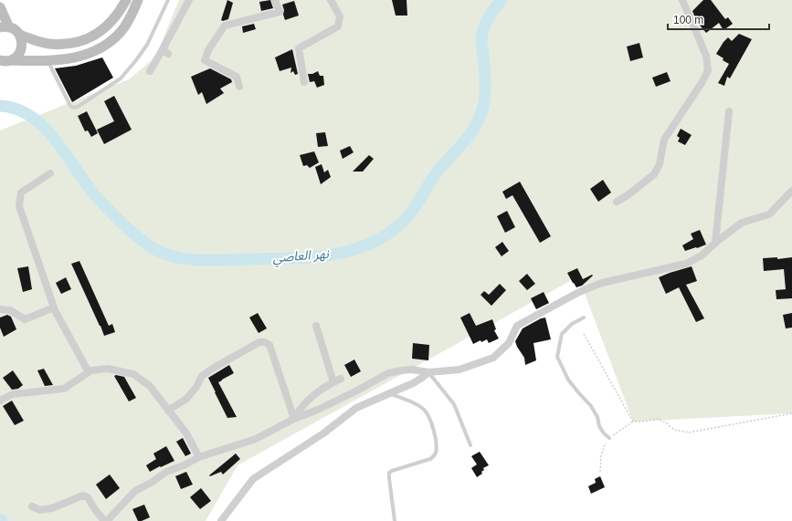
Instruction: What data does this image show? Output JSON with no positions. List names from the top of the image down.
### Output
{
  "water": ["نهر العاصي"],
  "scale_bar": "100 m"
}
